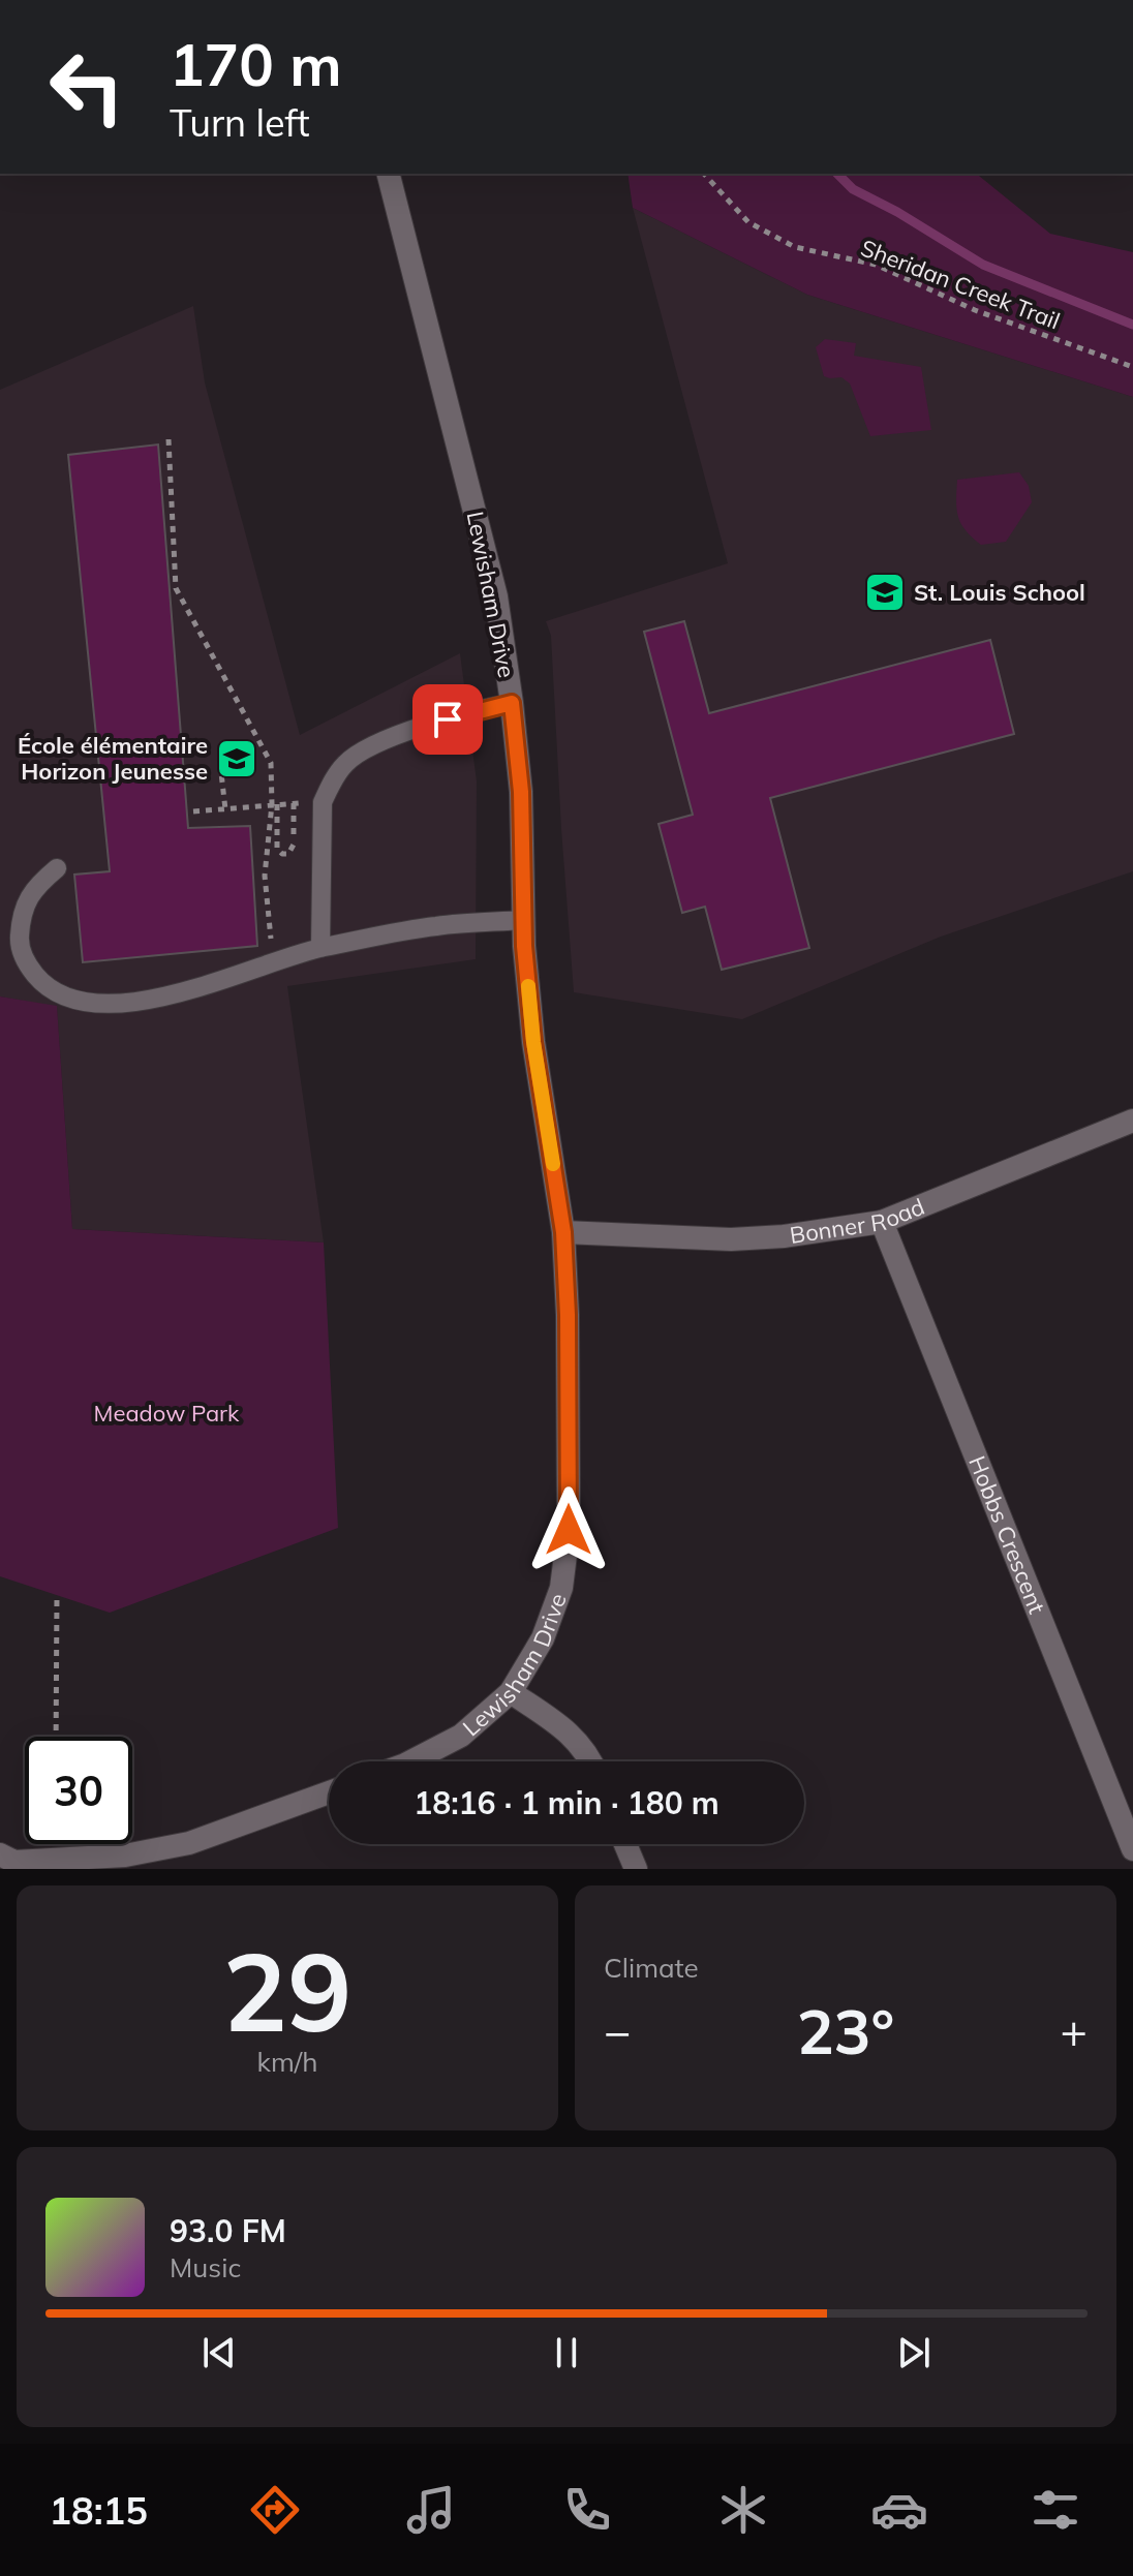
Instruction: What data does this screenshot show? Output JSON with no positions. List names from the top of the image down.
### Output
{
  "streets": {
    "street": ["Lewisham Drive", "Bonner Road", "Hobbs Crescent"],
    "path": ["Sheridan Creek Trail"]
  },
  "crossings": [
    ["Lewisham Drive", "Bonner Road"],
    ["Bonner Road", "Hobbs Crescent"]
  ],
  "parks": ["Meadow Park"],
  "places": {
    "school or university": ["St. Louis School", "École élémentaire Horizon Jeunesse"]
  },
  "page": {
    "turn": ["170 m", "Turn left"],
    "limit": "30",
    "trip": "18:16 · 1 min · 180 m",
    "tile": [
      ["29", "km/h"],
      "Climate"
    ],
    "heat": ["−", "23°", "+"],
    "song": ["93.0 FM", "Music"],
    "tabs": "18:15"
  }
}
